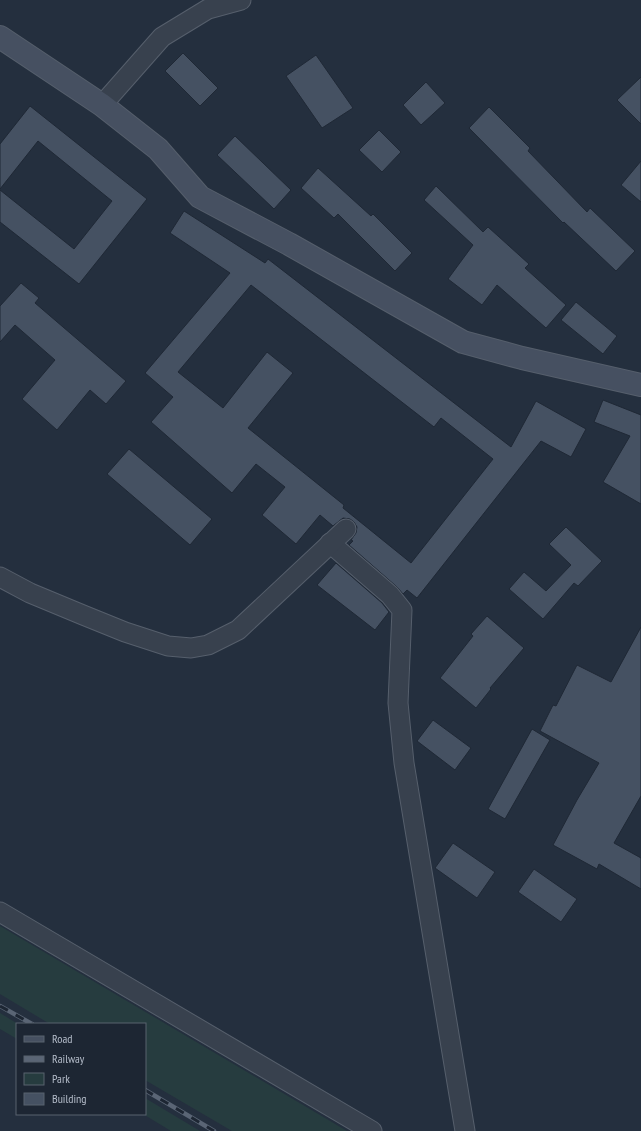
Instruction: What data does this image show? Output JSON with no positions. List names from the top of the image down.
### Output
{
  "legend": [
    "Road",
    "Railway",
    "Park",
    "Building"
  ]
}
